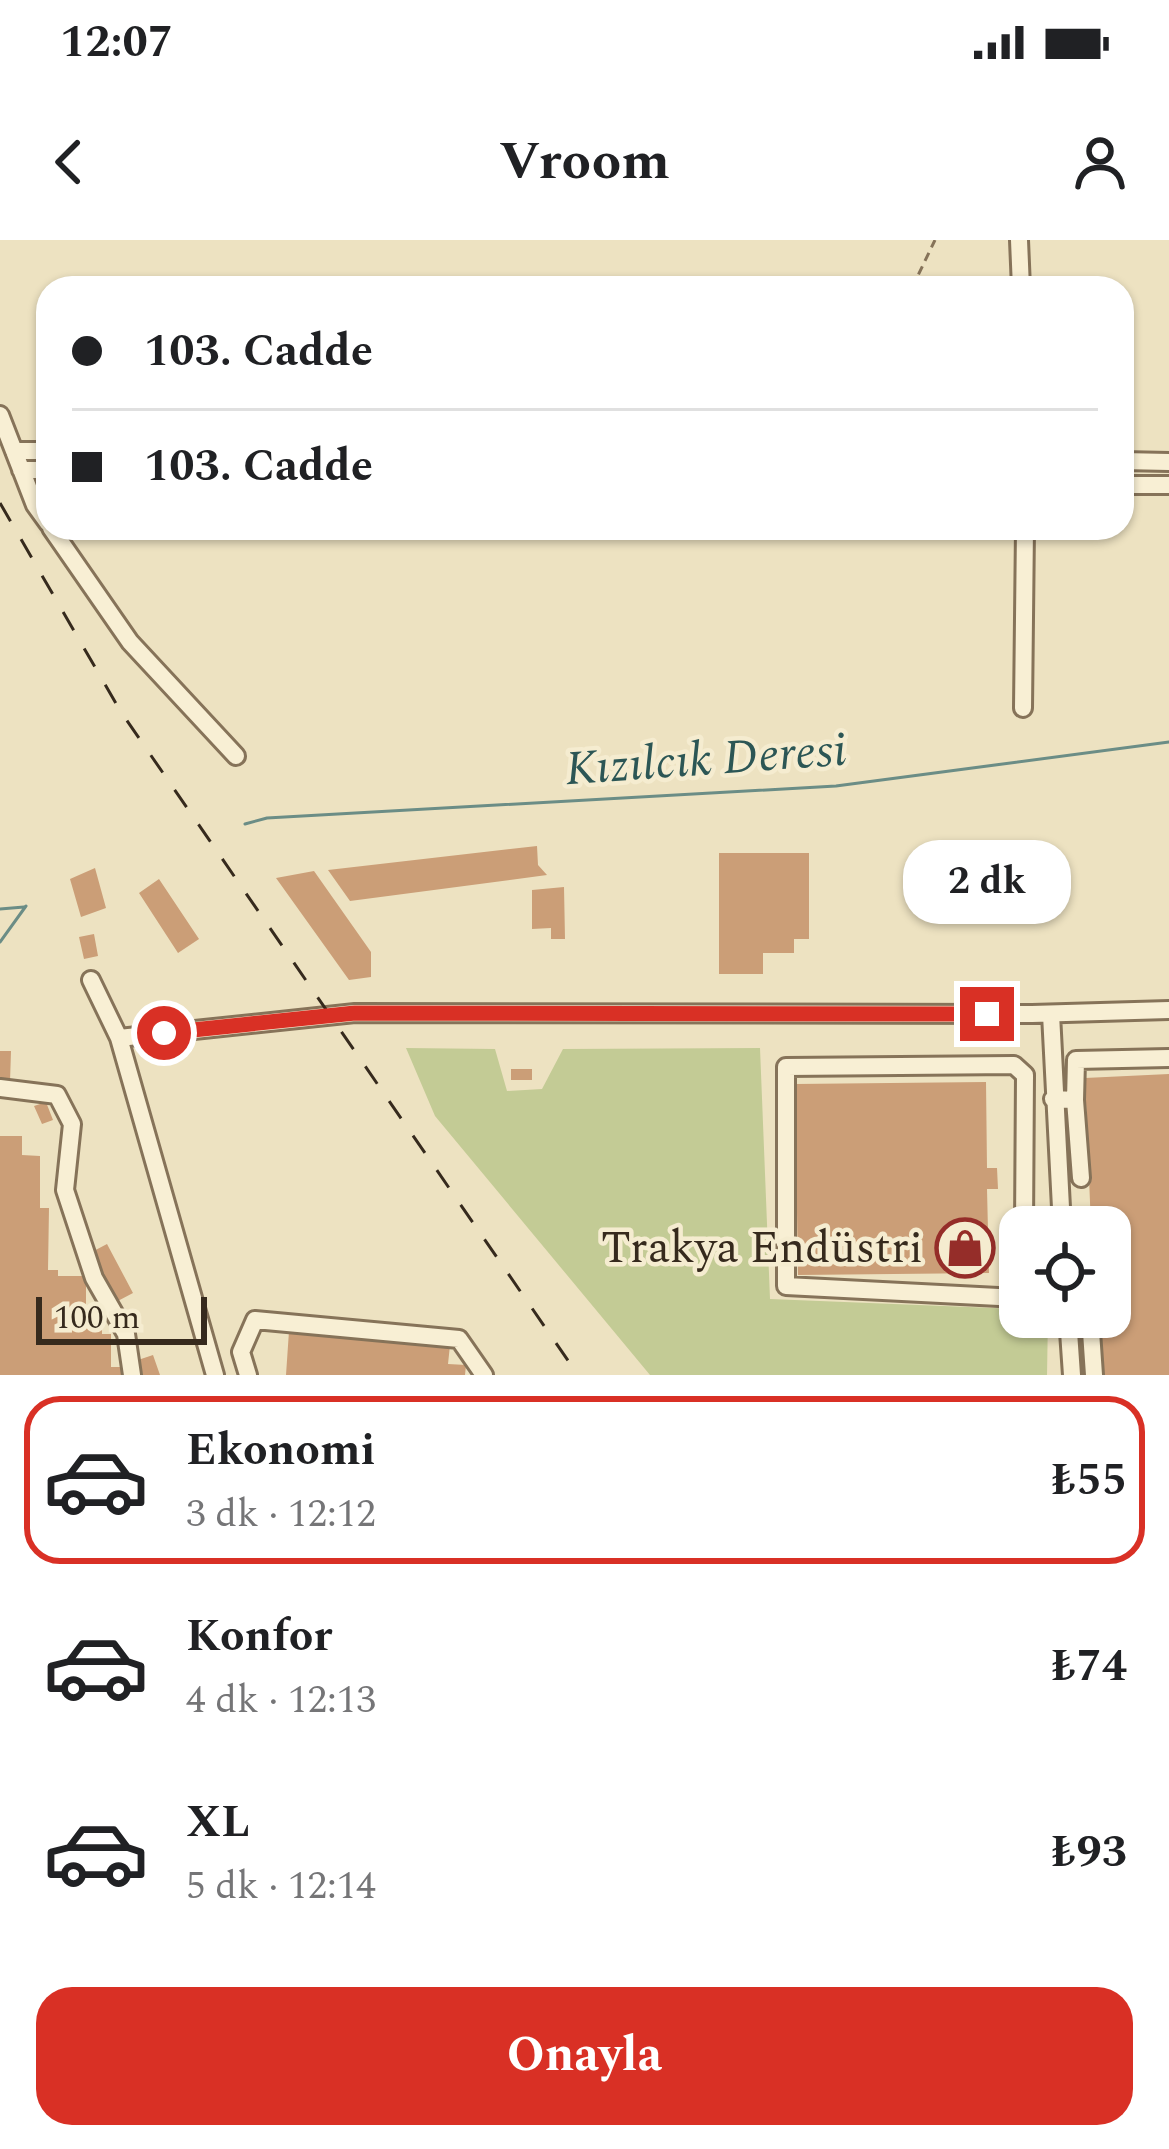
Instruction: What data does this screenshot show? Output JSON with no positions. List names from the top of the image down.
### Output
{
  "water": ["Kızılcık Deresi"],
  "places": {
    "shop": ["Trakya Endüstri"]
  },
  "scale_bar": "100 m",
  "page": {
    "status": "12:07",
    "header": "Vroom",
    "banner": ["103. Cadde", "103. Cadde"],
    "bubble": "2 dk",
    "scale": "100 m",
    "list": [
      {
        "name": "Ekonomi",
        "note": "3 dk · 12:12",
        "value": "₺55"
      },
      {
        "name": "Konfor",
        "note": "4 dk · 12:13",
        "value": "₺74"
      },
      {
        "name": "XL",
        "note": "5 dk · 12:14",
        "value": "₺93"
      }
    ],
    "buttons": "Onayla"
  }
}
